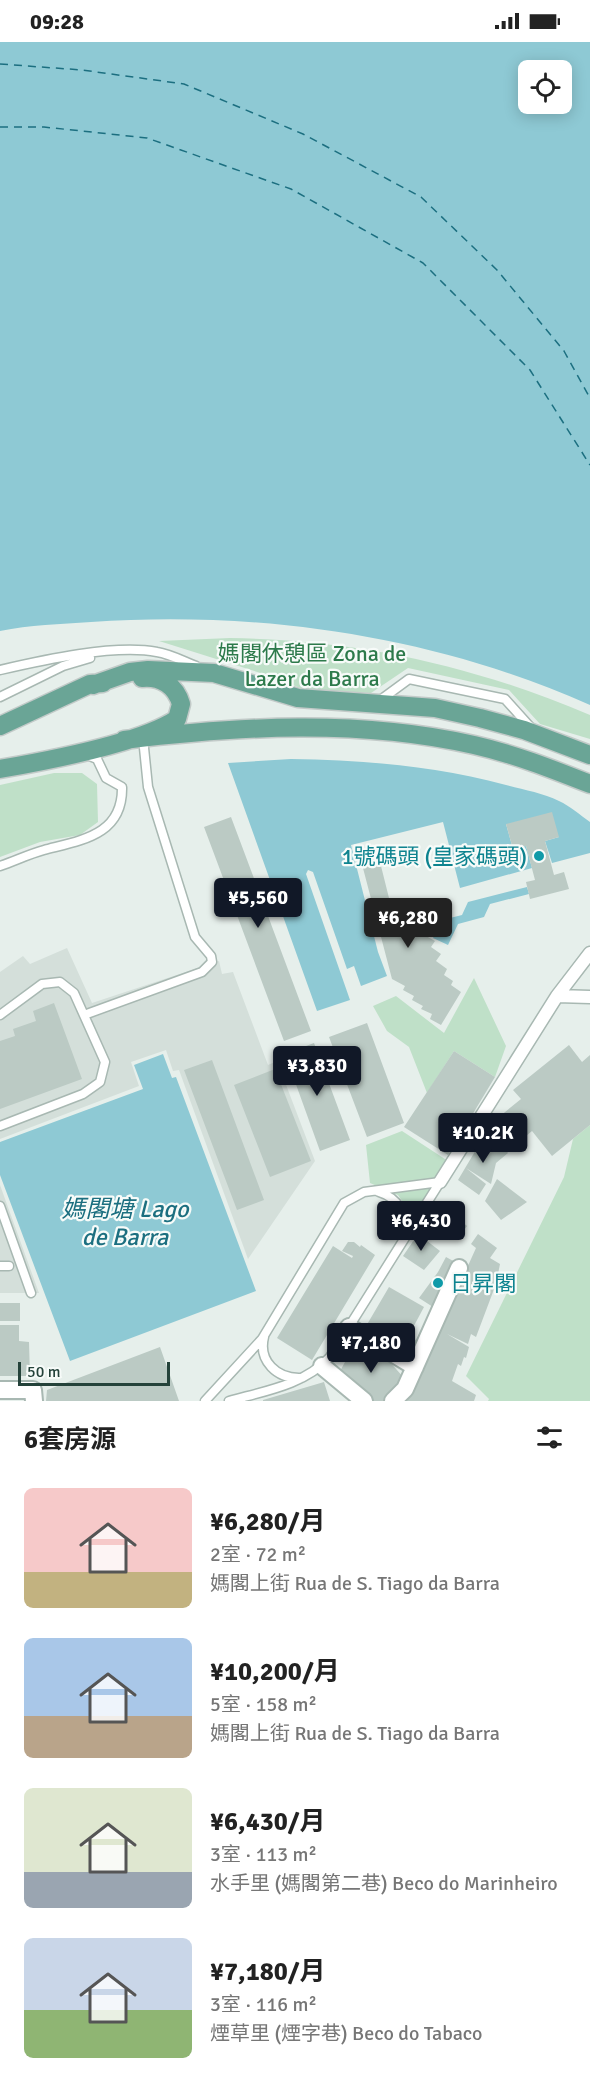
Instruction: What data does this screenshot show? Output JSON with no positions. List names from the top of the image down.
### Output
{
  "water": ["媽閣塘 Lago de Barra"],
  "parks": ["媽閣休憩區 Zona de Lazer da Barra"],
  "places": ["1號碼頭 (皇家碼頭)", "日昇閣"],
  "scale_bar": "50 m",
  "page": {
    "status": "09:28",
    "price": [
      "¥5,560",
      "¥6,280",
      "¥3,830",
      "¥10.2K",
      "¥6,430",
      "¥7,180"
    ],
    "scale": "50 m",
    "heading": "6套房源",
    "list": [
      {
        "name": "¥6,280/月",
        "note": "2室 · 72 m² · 媽閣上街 Rua de S. Tiago da Barra"
      },
      {
        "name": "¥10,200/月",
        "note": "5室 · 158 m² · 媽閣上街 Rua de S. Tiago da Barra"
      },
      {
        "name": "¥6,430/月",
        "note": "3室 · 113 m² · 水手里 (媽閣第二巷) Beco do Marinheiro"
      },
      {
        "name": "¥7,180/月",
        "note": "3室 · 116 m² · 煙草里 (煙字巷) Beco do Tabaco"
      }
    ]
  }
}
